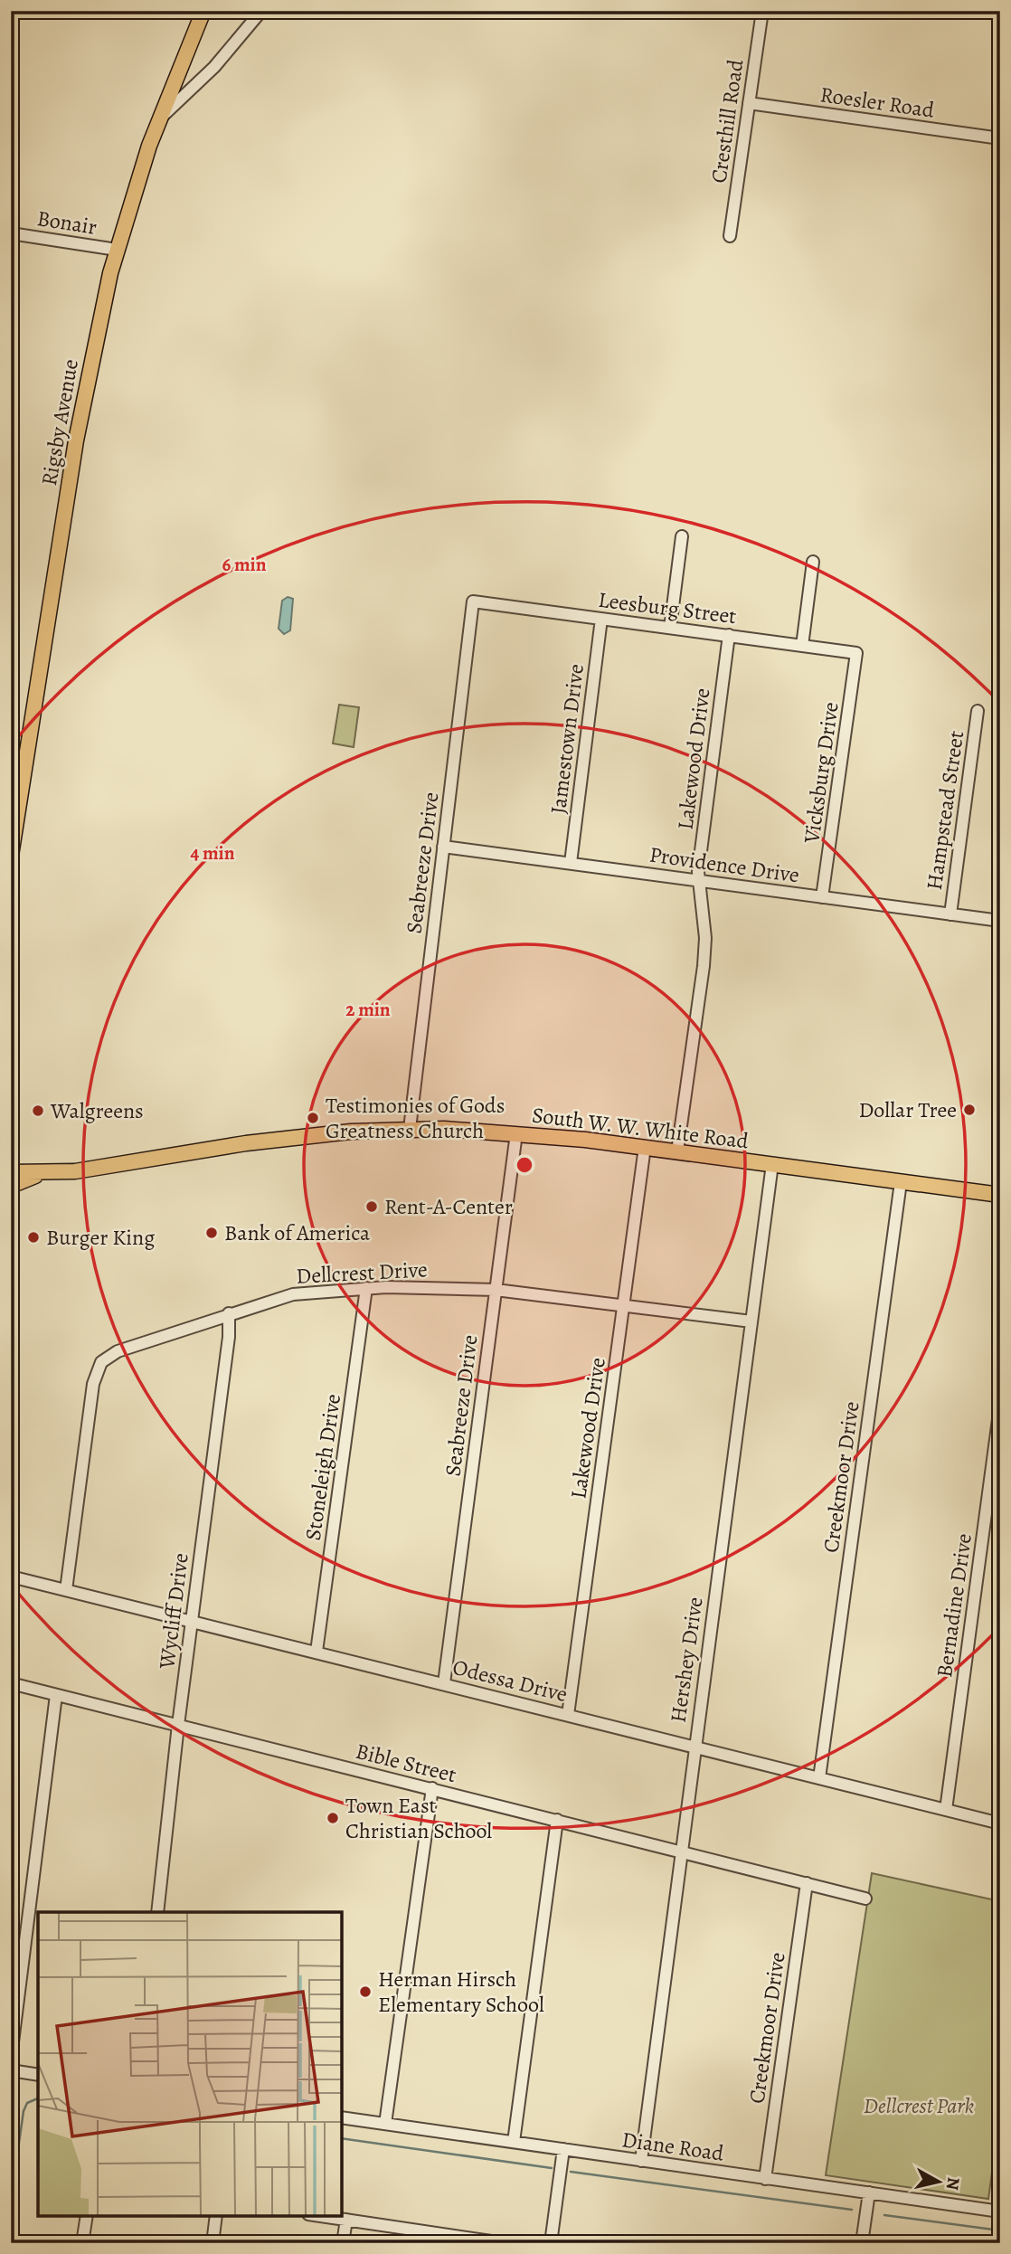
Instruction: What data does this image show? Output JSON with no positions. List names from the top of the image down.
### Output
{
  "streets": {
    "main road": ["Rigsby Avenue", "South W. W. White Road"],
    "street": [
      "Roesler Road",
      "Cresthill Road",
      "Bonair",
      "Leesburg Street",
      "Jamestown Drive",
      "Lakewood Drive",
      "Vicksburg Drive",
      "Hampstead Street",
      "Seabreeze Drive",
      "Providence Drive",
      "Dellcrest Drive",
      "Stoneleigh Drive",
      "Creekmoor Drive",
      "Bernadine Drive",
      "Wycliff Drive",
      "Hershey Drive",
      "Odessa Drive",
      "Bible Street",
      "Diane Road"
    ]
  },
  "crossings": [
    ["Roesler Road", "Cresthill Road"],
    ["Bonair", "Rigsby Avenue"],
    ["Leesburg Street", "Jamestown Drive"],
    ["Leesburg Street", "Lakewood Drive"],
    ["Leesburg Street", "Vicksburg Drive"],
    ["Leesburg Street", "Seabreeze Drive"],
    ["Jamestown Drive", "Providence Drive"],
    ["Lakewood Drive", "Providence Drive"],
    ["Lakewood Drive", "South W. W. White Road"],
    ["Lakewood Drive", "Dellcrest Drive"],
    ["Lakewood Drive", "Odessa Drive"],
    ["Vicksburg Drive", "Providence Drive"],
    ["Hampstead Street", "Providence Drive"],
    ["Seabreeze Drive", "Providence Drive"],
    ["Seabreeze Drive", "South W. W. White Road"],
    ["Seabreeze Drive", "Dellcrest Drive"],
    ["Seabreeze Drive", "Odessa Drive"],
    ["South W. W. White Road", "Creekmoor Drive"],
    ["South W. W. White Road", "Hershey Drive"],
    ["Dellcrest Drive", "Stoneleigh Drive"],
    ["Dellcrest Drive", "Wycliff Drive"],
    ["Dellcrest Drive", "Hershey Drive"],
    ["Dellcrest Drive", "Odessa Drive"],
    ["Stoneleigh Drive", "Odessa Drive"],
    ["Creekmoor Drive", "Odessa Drive"],
    ["Creekmoor Drive", "Bible Street"],
    ["Creekmoor Drive", "Diane Road"],
    ["Bernadine Drive", "Odessa Drive"],
    ["Wycliff Drive", "Odessa Drive"],
    ["Wycliff Drive", "Bible Street"],
    ["Hershey Drive", "Odessa Drive"],
    ["Hershey Drive", "Bible Street"],
    ["Hershey Drive", "Diane Road"]
  ],
  "parks": ["Dellcrest Park"],
  "places": [
    "Dollar Tree",
    "Walgreens",
    "Testimonies of Gods Greatness Church",
    "Rent-A-Center",
    "Bank of America",
    "Burger King",
    "Town East Christian School",
    "Herman Hirsch Elementary School"
  ],
  "north": "right",
  "rings": ["6 min", "4 min", "2 min"]
}
